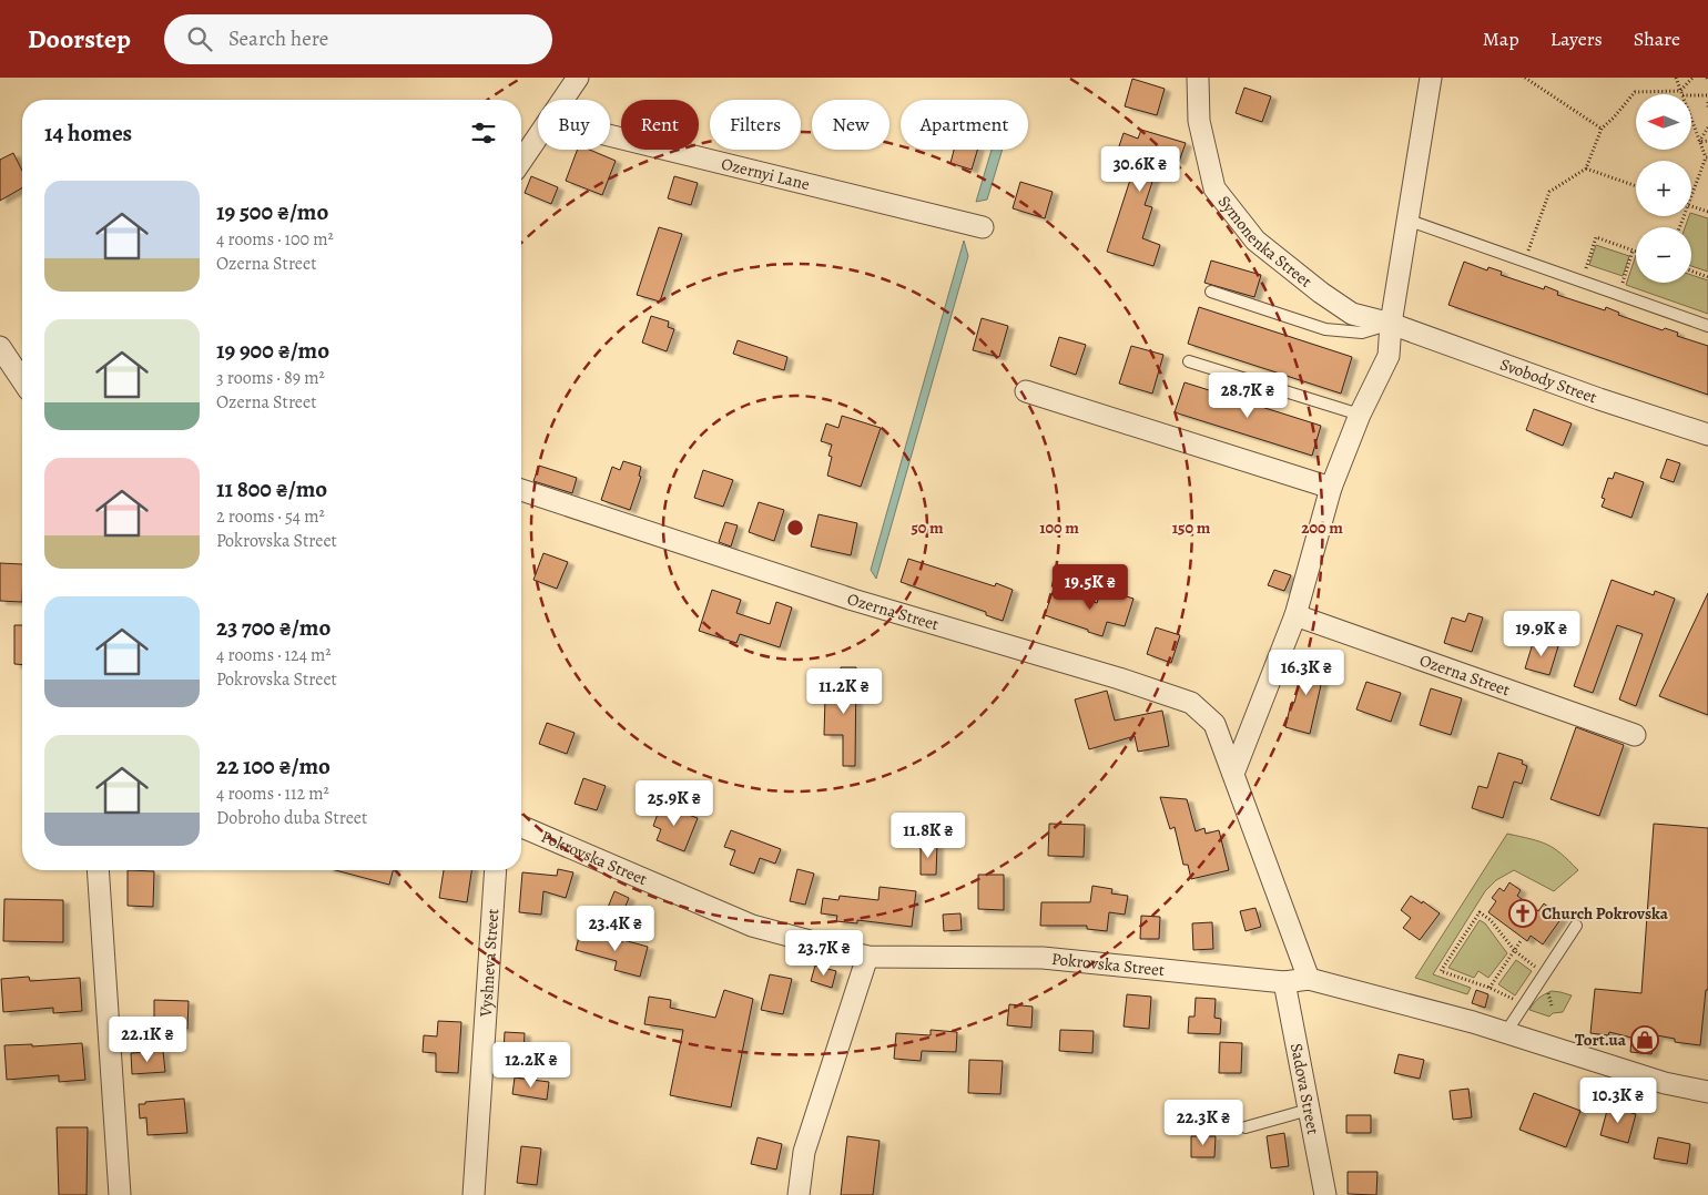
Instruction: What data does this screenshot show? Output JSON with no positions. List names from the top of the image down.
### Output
{
  "streets": {
    "street": [
      "Ozernyi Lane",
      "Symonenka Street",
      "Svobody Street",
      "Ozerna Street",
      "Pokrovska Street",
      "Vyshneva Street",
      "Sadova Street"
    ]
  },
  "crossings": [
    ["Symonenka Street", "Svobody Street"],
    ["Ozerna Street", "Pokrovska Street"],
    ["Pokrovska Street", "Sadova Street"]
  ],
  "places": {
    "church": ["Church Pokrovska"],
    "shop": ["Tort.ua"]
  },
  "north": "left",
  "page": {
    "header": "Doorstep",
    "search": "Search here",
    "nav": ["Map", "Layers", "Share"],
    "map_buttons": ["+", "−"],
    "chip": [
      "Buy",
      "Rent",
      "Filters",
      "New",
      "Apartment"
    ],
    "heading": "14 homes",
    "price": [
      "30.6K ₴",
      "28.7K ₴",
      "19.5K ₴",
      "19.9K ₴",
      "16.3K ₴",
      "11.2K ₴",
      "25.9K ₴",
      "11.8K ₴",
      "23.4K ₴",
      "23.7K ₴",
      "22.1K ₴",
      "12.2K ₴",
      "10.3K ₴",
      "22.3K ₴"
    ],
    "list": [
      {
        "name": "19 500 ₴/mo",
        "note": "4 rooms · 100 m² · Ozerna Street"
      },
      {
        "name": "19 900 ₴/mo",
        "note": "3 rooms · 89 m² · Ozerna Street"
      },
      {
        "name": "11 800 ₴/mo",
        "note": "2 rooms · 54 m² · Pokrovska Street"
      },
      {
        "name": "23 700 ₴/mo",
        "note": "4 rooms · 124 m² · Pokrovska Street"
      },
      {
        "name": "22 100 ₴/mo",
        "note": "4 rooms · 112 m² · Dobroho duba Street"
      }
    ]
  },
  "rings": [
    "50 m",
    "100 m",
    "150 m",
    "200 m"
  ]
}
